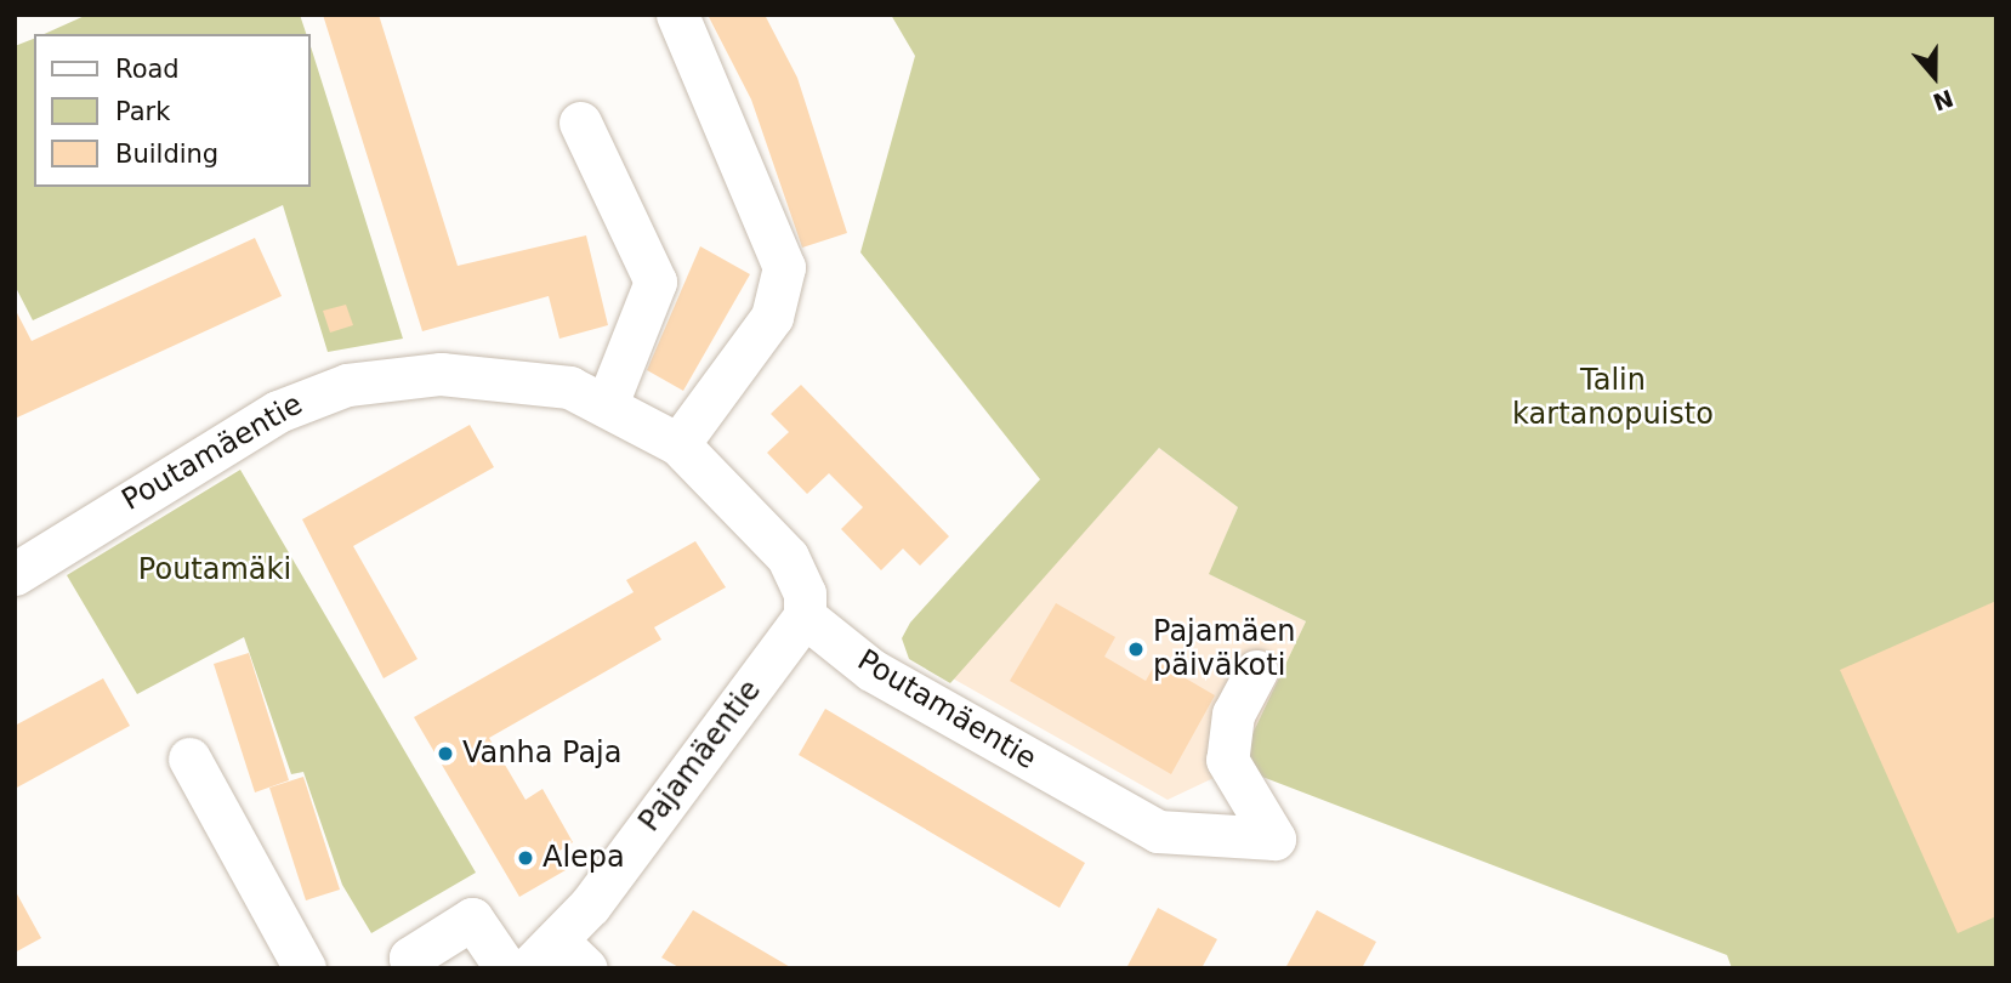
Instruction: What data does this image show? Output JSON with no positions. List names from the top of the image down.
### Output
{
  "streets": {
    "street": ["Poutamäentie", "Pajamäentie"]
  },
  "crossings": [
    ["Poutamäentie", "Pajamäentie"]
  ],
  "parks": ["Talin kartanopuisto", "Poutamäki"],
  "places": ["Pajamäen päiväkoti", "Vanha Paja", "Alepa"],
  "legend": ["Road", "Park", "Building"],
  "north": "bottom"
}
